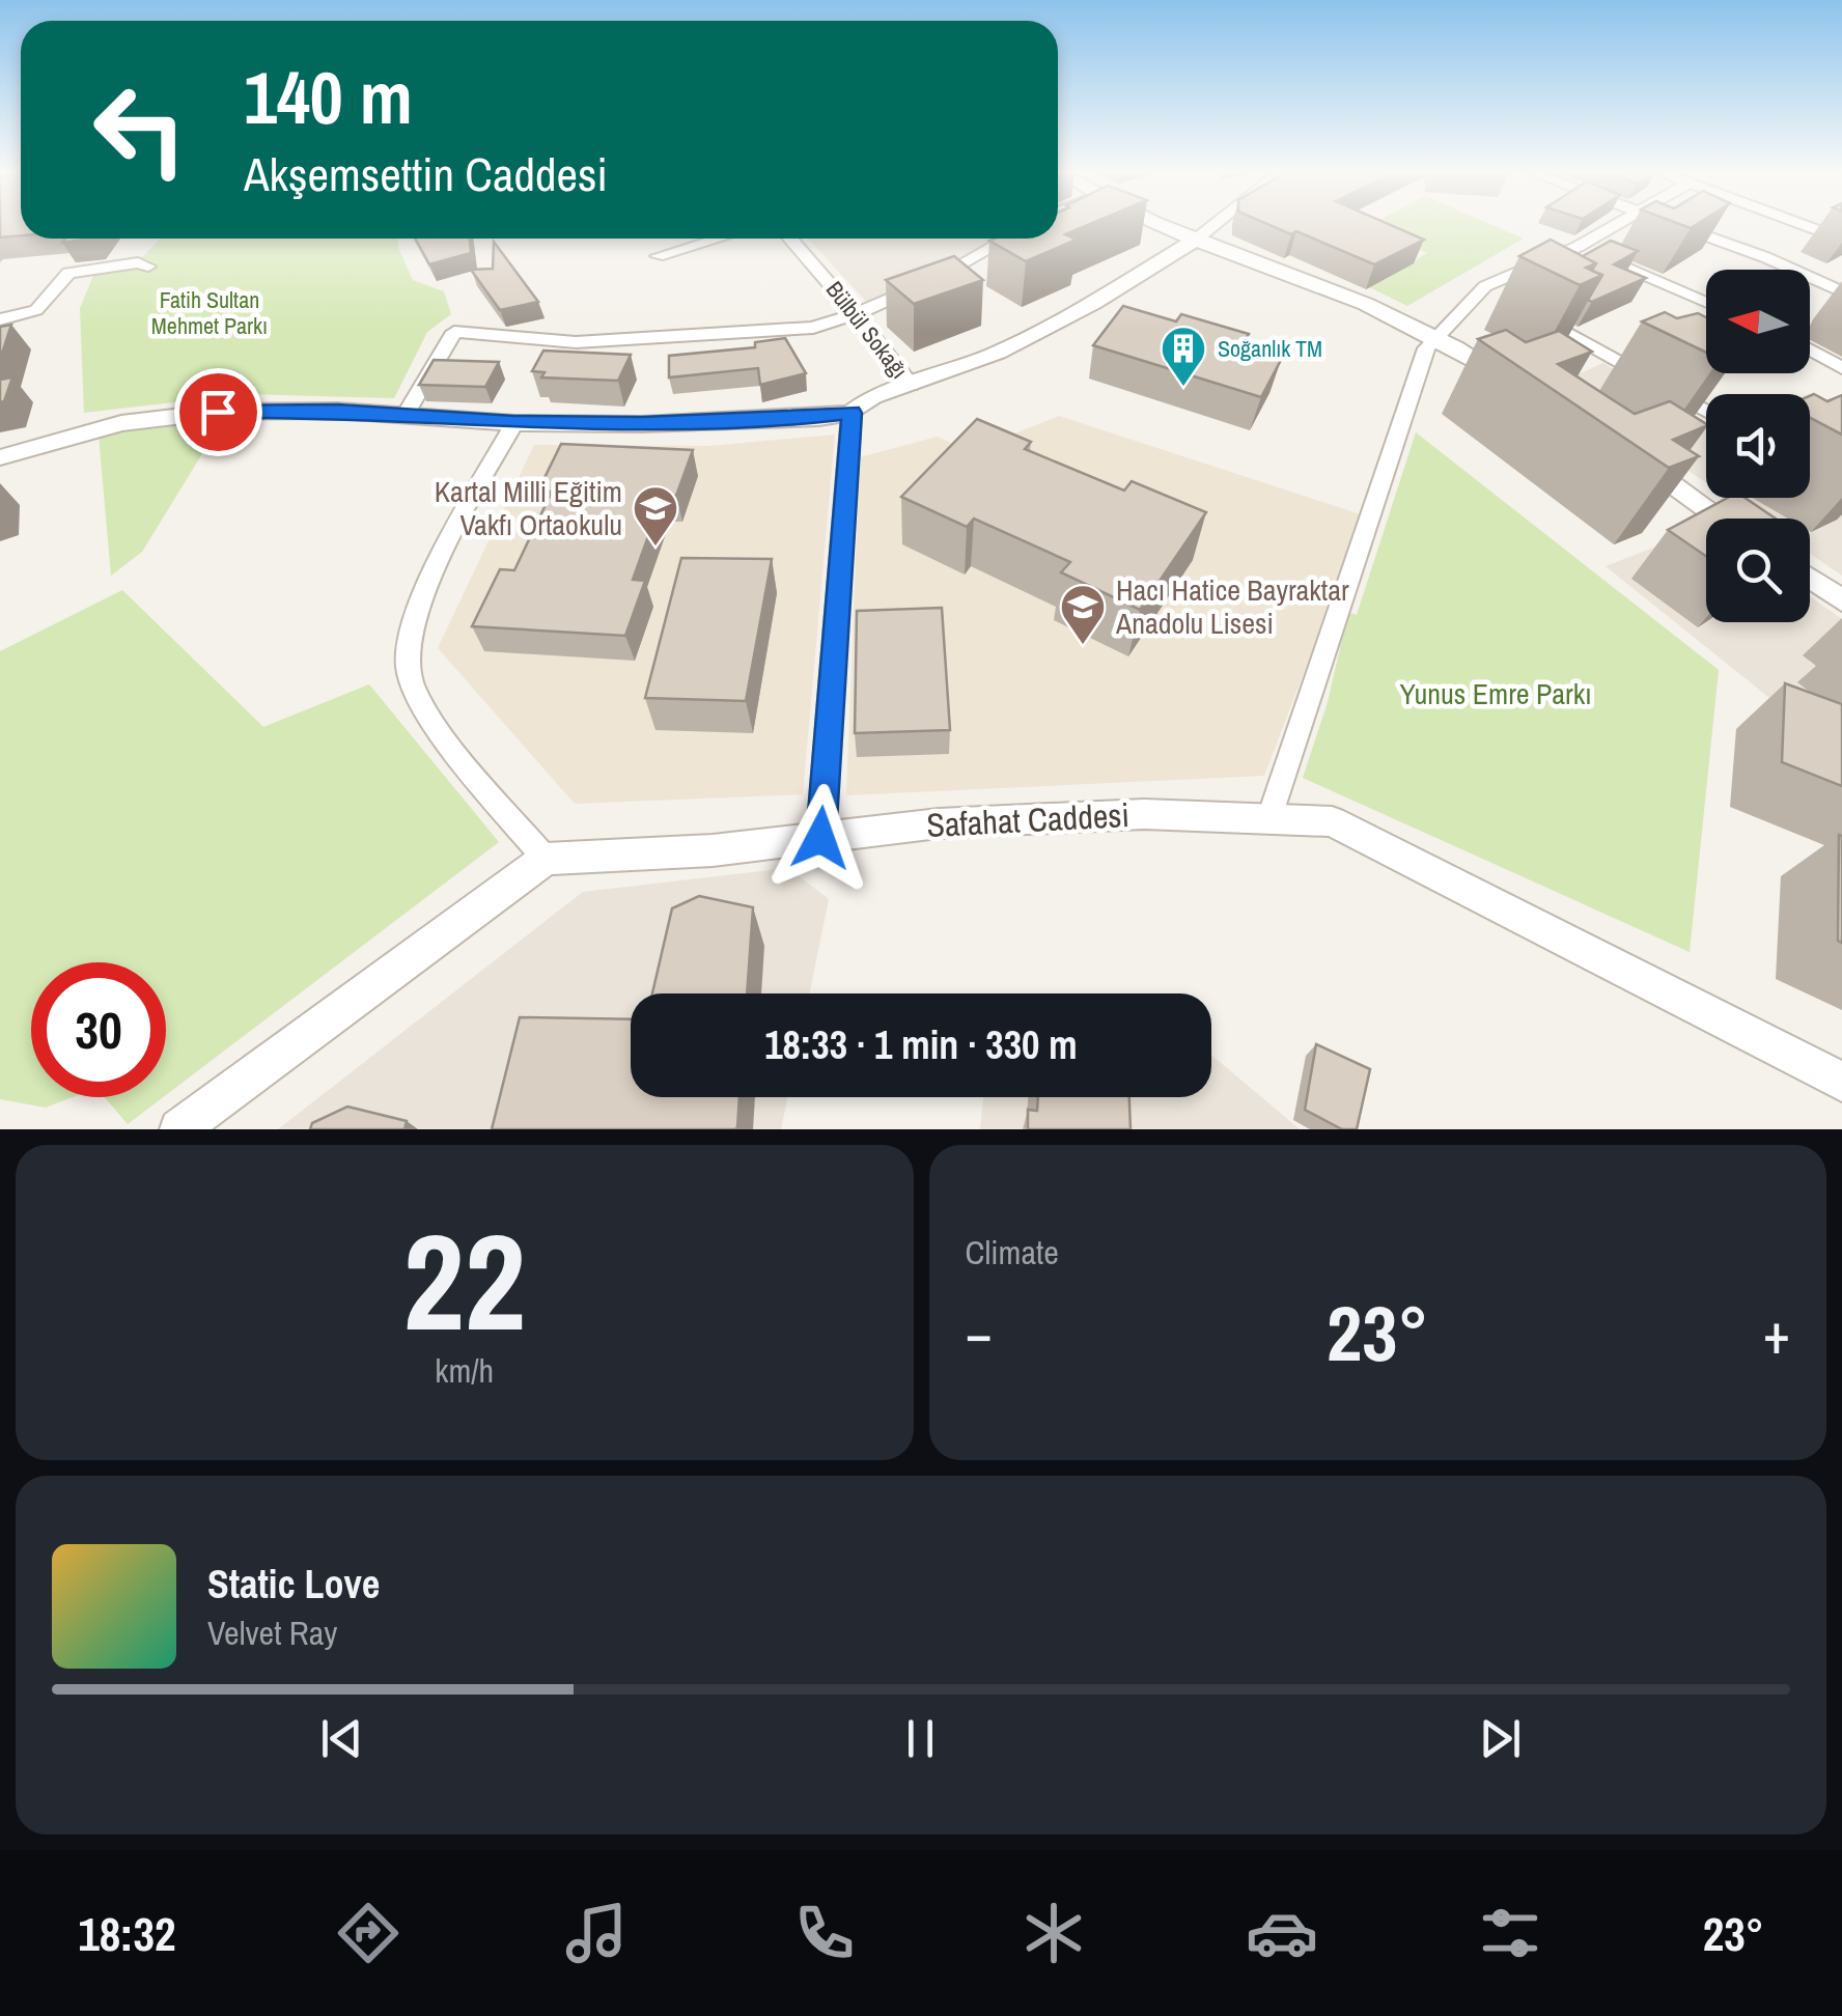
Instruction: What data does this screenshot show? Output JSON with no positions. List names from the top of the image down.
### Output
{
  "streets": {
    "street": ["Bülbül Sokağı", "Safahat Caddesi"]
  },
  "parks": ["Fatih Sultan Mehmet Parkı", "Yunus Emre Parkı"],
  "places": {
    "building": ["Soğanlık TM"],
    "school or university": ["Kartal Milli Eğitim Vakfı Ortaokulu", "Hacı Hatice Bayraktar Anadolu Lisesi"]
  },
  "north": "left",
  "page": {
    "turn": ["140 m", "Akşemsettin Caddesi"],
    "limit": "30",
    "trip": "18:33 · 1 min · 330 m",
    "tile": [
      ["22", "km/h"],
      "Climate"
    ],
    "heat": ["−", "23°", "+"],
    "song": ["Static Love", "Velvet Ray"],
    "tabs": ["18:32", "23°"]
  }
}
